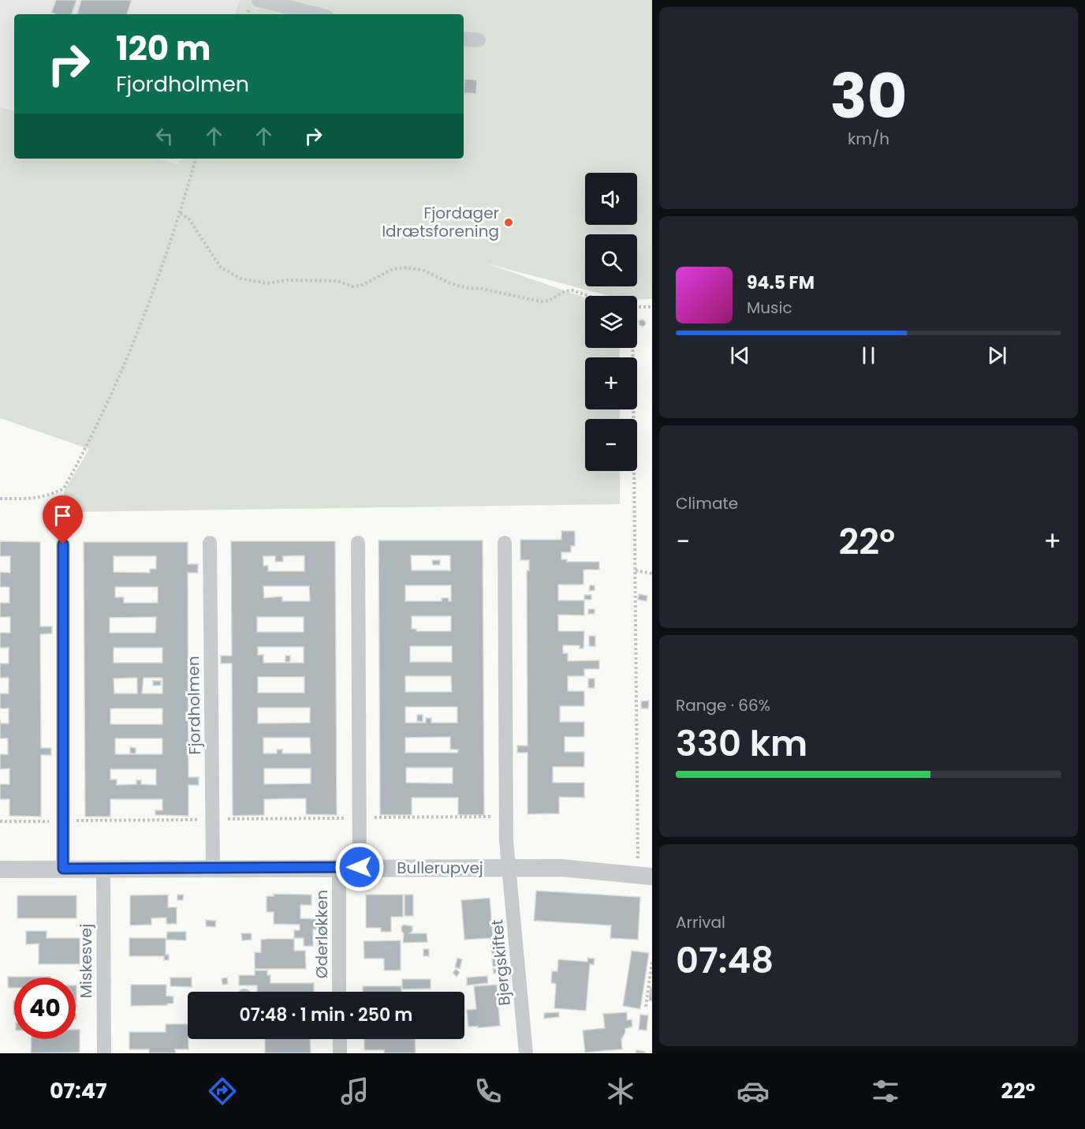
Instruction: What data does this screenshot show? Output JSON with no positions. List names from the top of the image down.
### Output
{
  "streets": {
    "street": [
      "Fjordholmen",
      "Bullerupvej",
      "Øderløkken",
      "Miskesvej",
      "Bjergskiftet"
    ]
  },
  "crossings": [
    ["Fjordholmen", "Bullerupvej"],
    ["Bullerupvej", "Øderløkken"],
    ["Bullerupvej", "Miskesvej"],
    ["Bullerupvej", "Bjergskiftet"]
  ],
  "places": ["Fjordager Idrætsforening"],
  "page": {
    "tile": [
      ["30", "km/h"],
      "Climate",
      ["Range · 66%", "330 km"],
      ["Arrival", "07:48"]
    ],
    "turn": ["120 m", "Fjordholmen"],
    "map_buttons": ["+", "−"],
    "song": ["94.5 FM", "Music"],
    "heat": ["−", "22°", "+"],
    "limit": "40",
    "trip": "07:48 · 1 min · 250 m",
    "tabs": ["07:47", "22°"]
  }
}
